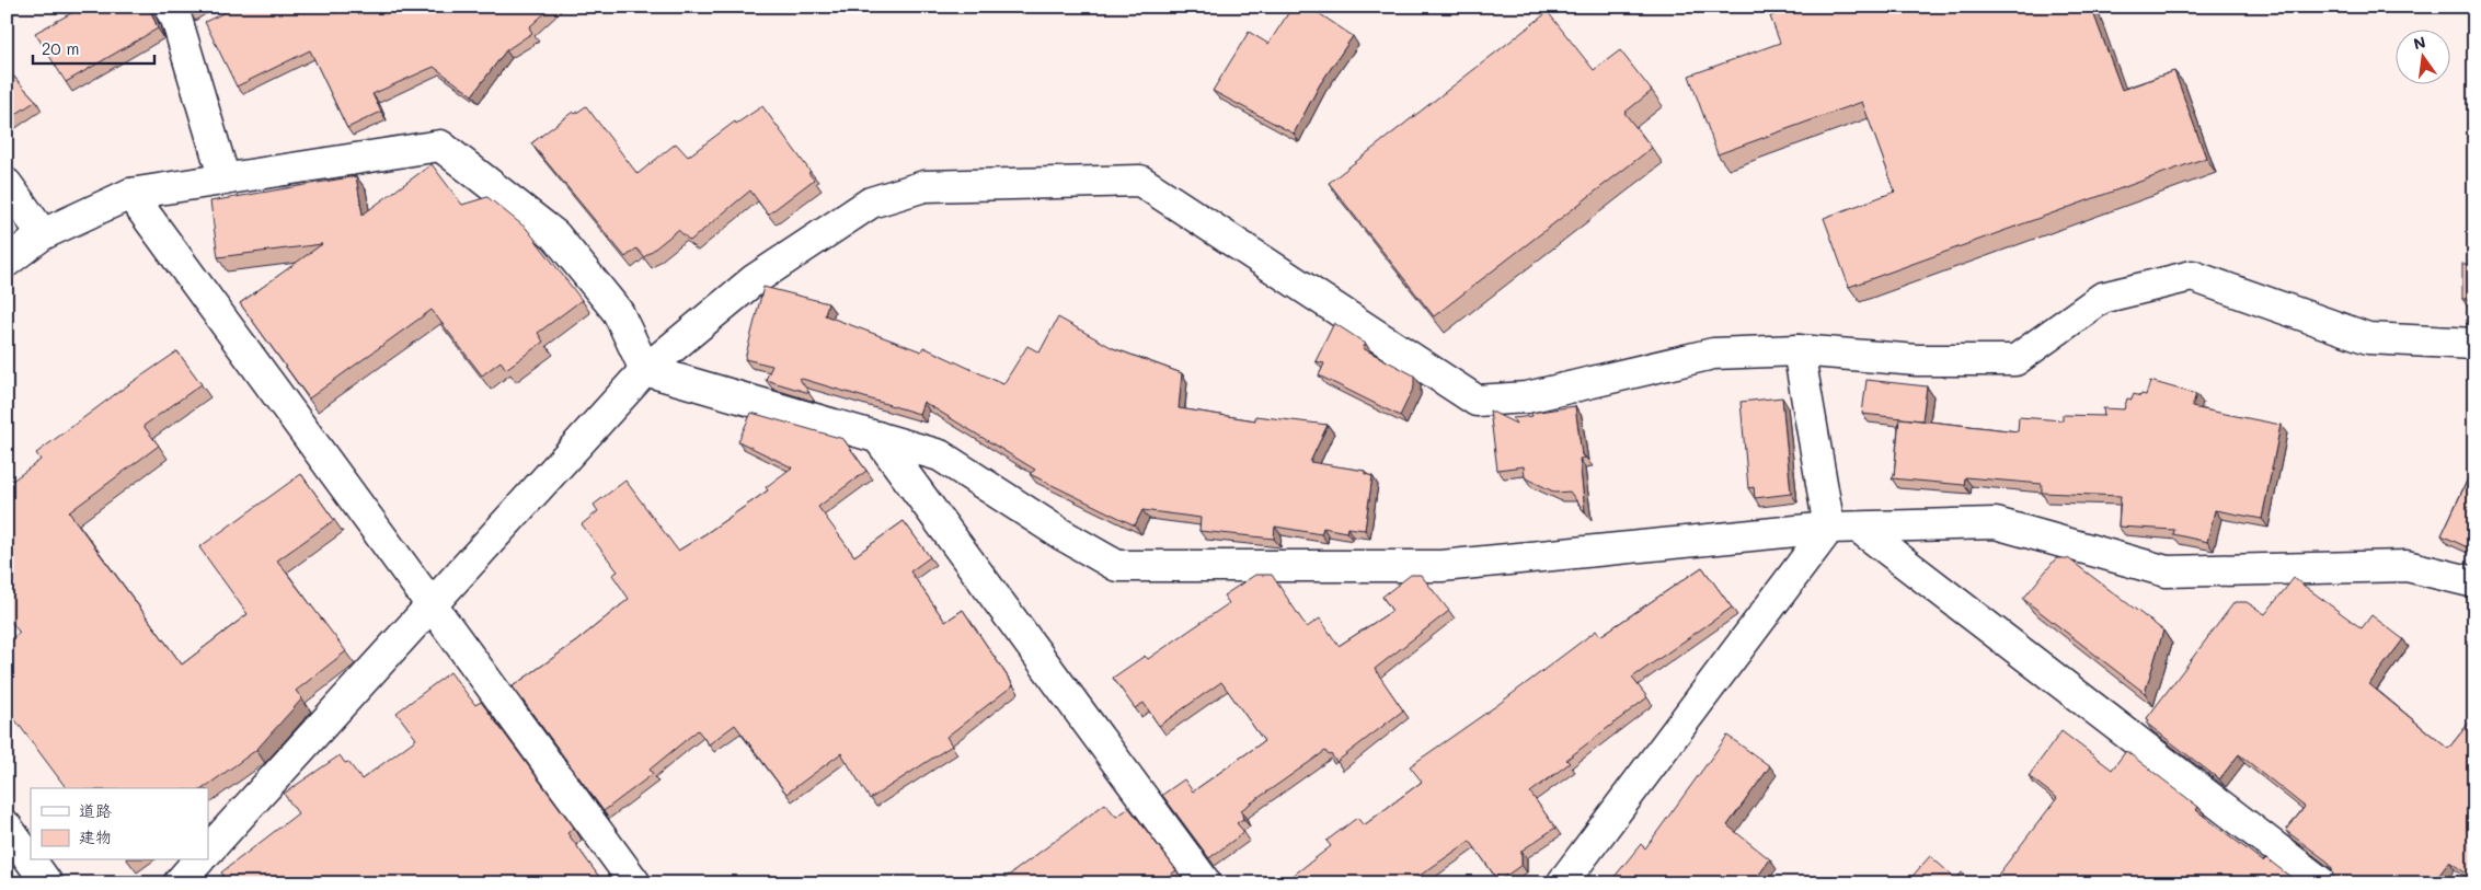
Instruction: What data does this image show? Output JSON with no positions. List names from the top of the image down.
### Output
{
  "legend": ["道路", "建物"],
  "scale_bar": "20 m",
  "north": "top"
}
